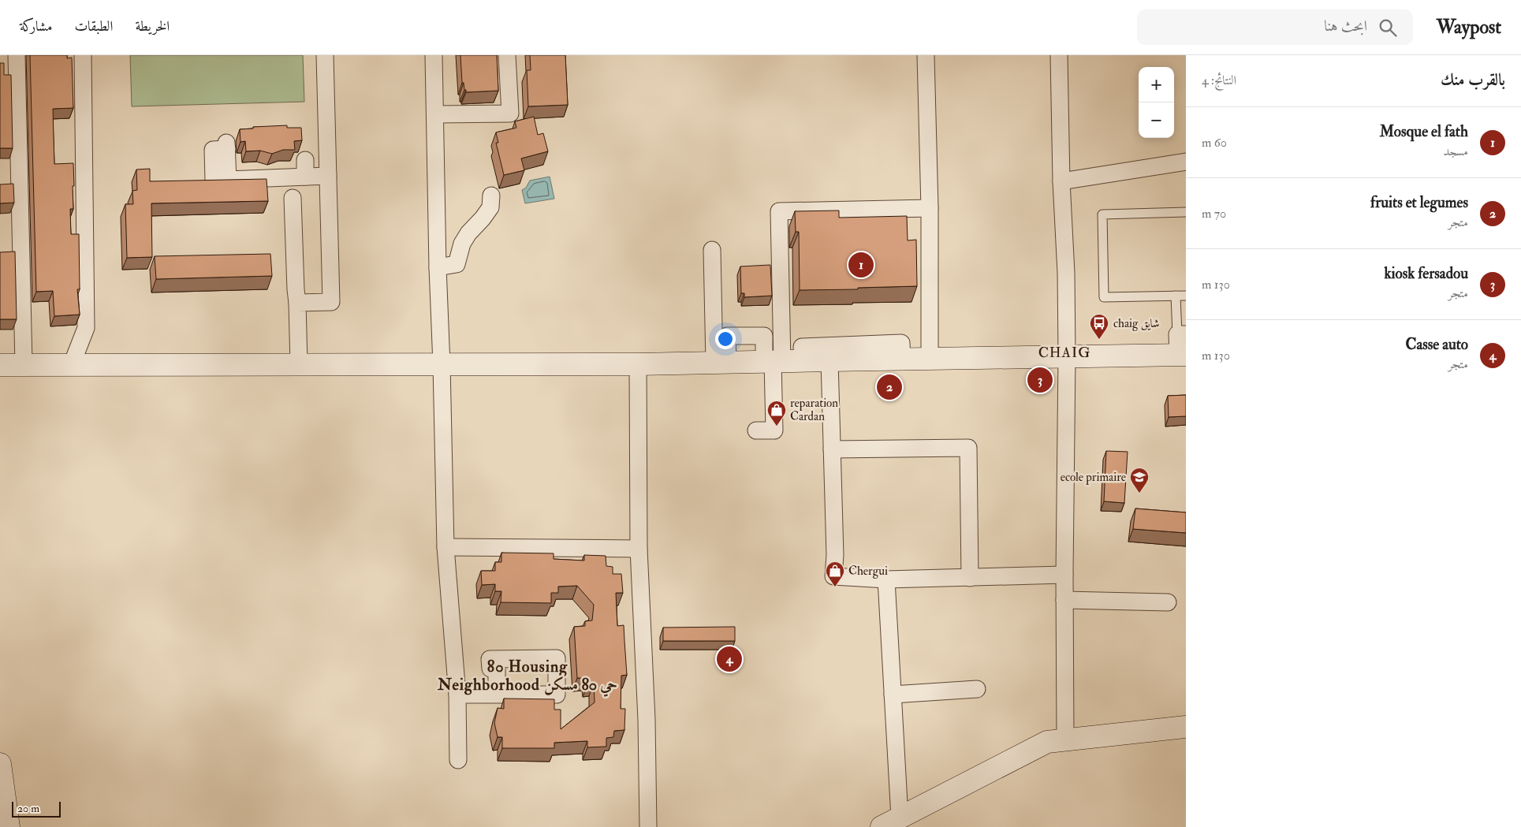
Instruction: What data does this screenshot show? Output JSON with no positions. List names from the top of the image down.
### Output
{
  "districts": ["CHAIG", "80 Housing Neighborhood حي 80 مسكن"],
  "places": {
    "bus stop": ["chaig شايق"],
    "shop": ["reparation Cardan", "Chergui"],
    "school or university": ["ecole primaire"]
  },
  "scale_bar": "20 m",
  "page": {
    "header": "Waypost",
    "search": "ابحث هنا",
    "nav": ["الخريطة", "الطبقات", "مشاركة"],
    "heading": ["بالقرب منك", "النتائج: 4"],
    "map_buttons": ["+", "−"],
    "list": [
      {
        "mark": "1",
        "name": "Mosque el fath",
        "note": "مسجد",
        "value": "60 m"
      },
      {
        "mark": "2",
        "name": "fruits et legumes",
        "note": "متجر",
        "value": "70 m"
      },
      {
        "mark": "3",
        "name": "kiosk fersadou",
        "note": "متجر",
        "value": "130 m"
      },
      {
        "mark": "4",
        "name": "Casse auto",
        "note": "متجر",
        "value": "130 m"
      }
    ],
    "pins": [
      "1",
      "3",
      "2",
      "4"
    ],
    "scale": "20 m"
  }
}
